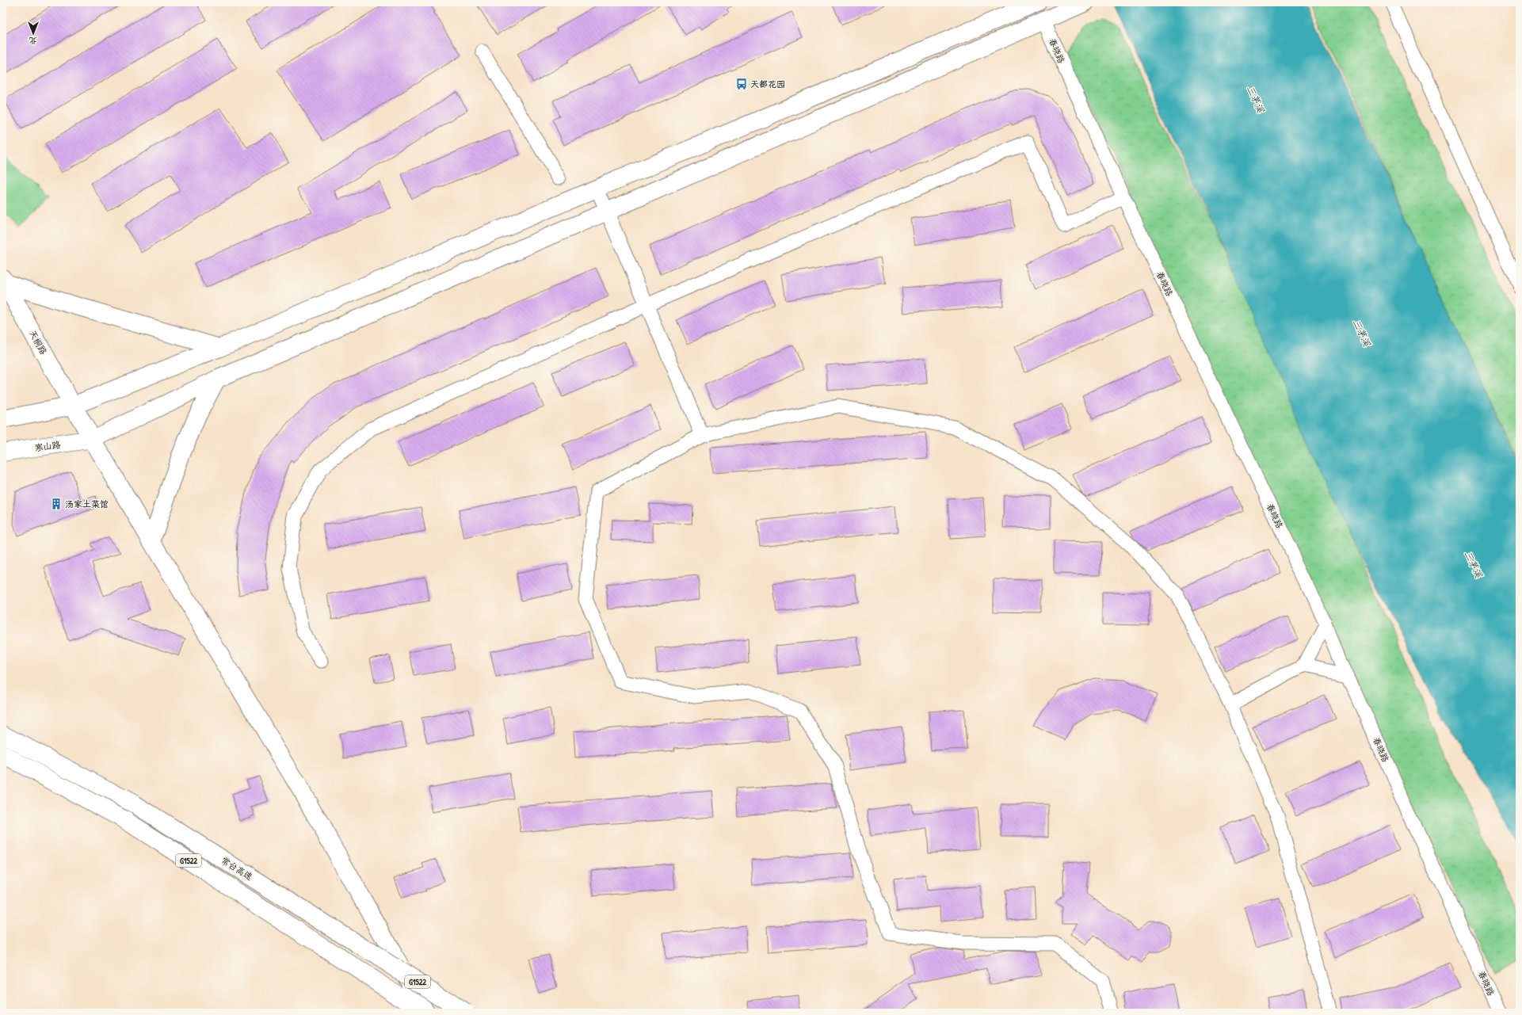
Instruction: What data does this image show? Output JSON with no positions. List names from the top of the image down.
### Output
{
  "streets": {
    "main road": [
      "天桐路",
      "寒山路",
      "G1522",
      "常台高速"
    ],
    "street": ["春晓路"]
  },
  "crossings": [
    ["春晓路", "寒山路"],
    ["天桐路", "寒山路"],
    ["天桐路", "G1522"]
  ],
  "water": ["三茅溪"],
  "places": {
    "bus stop": ["天都花园"],
    "building": ["汤家土菜馆"]
  },
  "north": "bottom"
}
